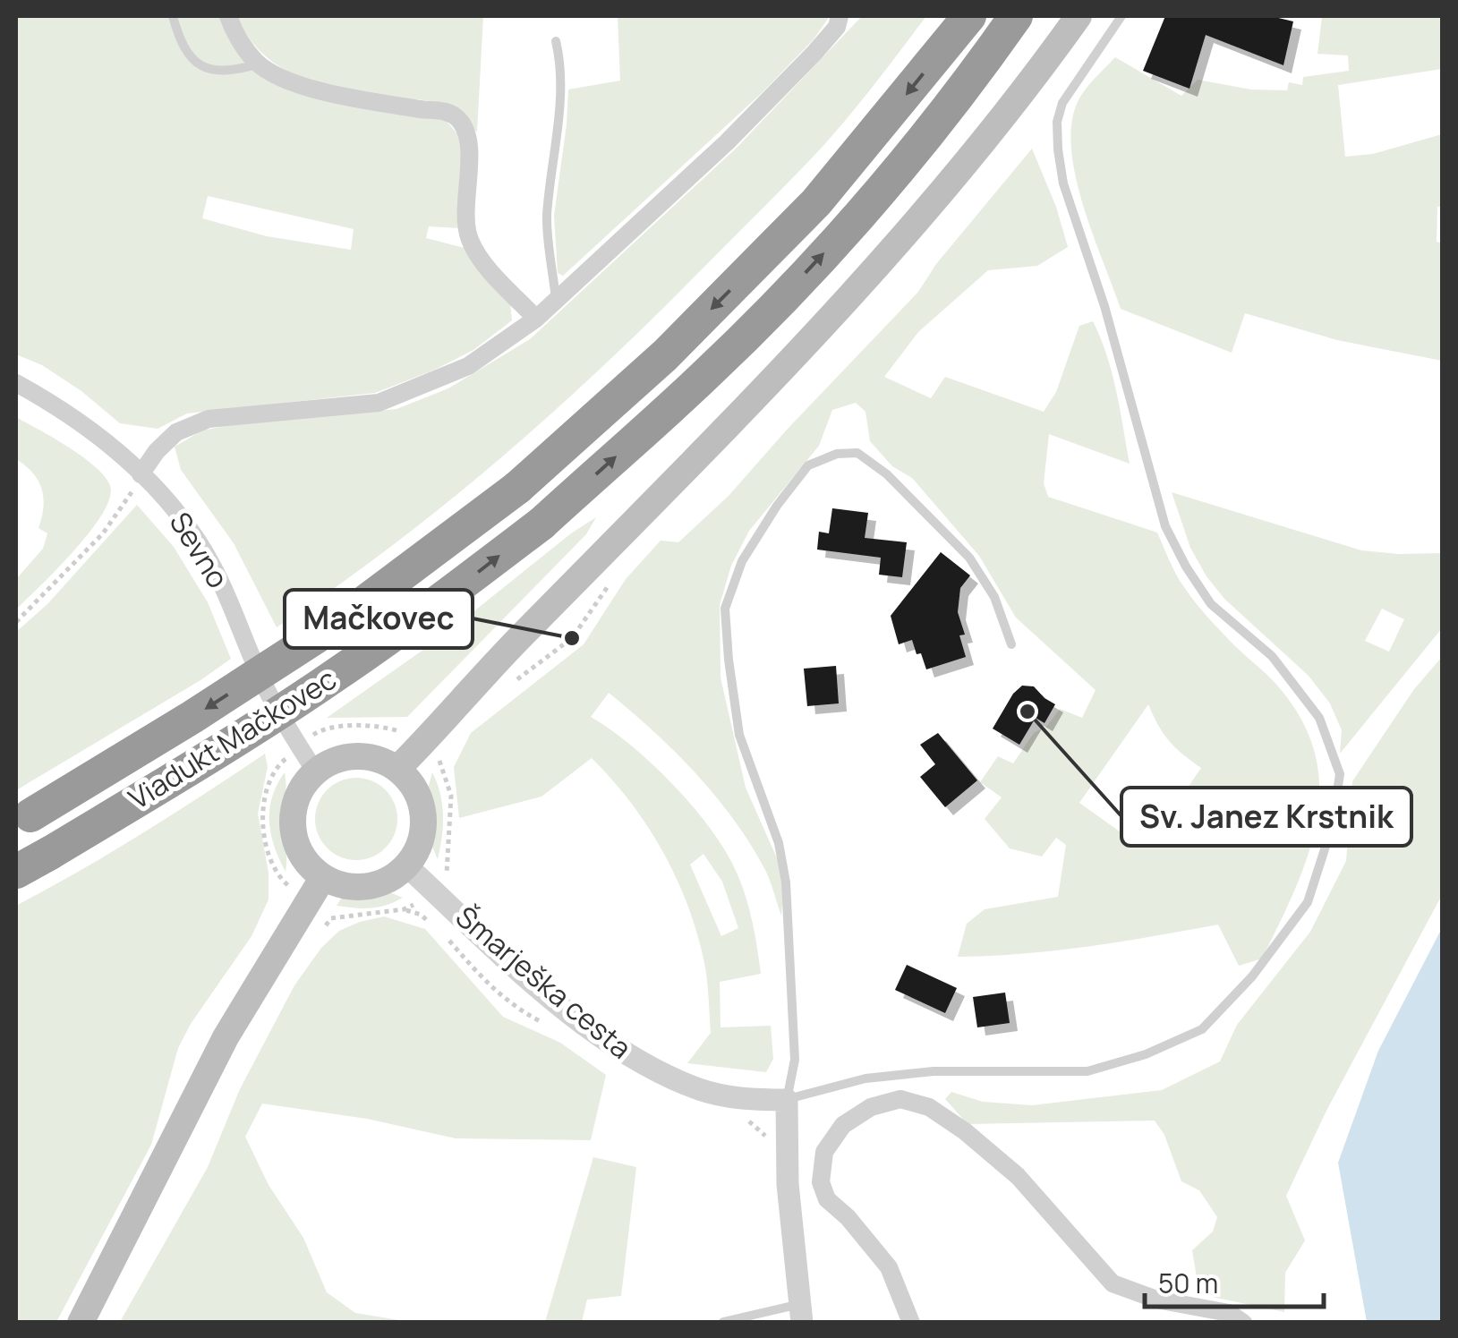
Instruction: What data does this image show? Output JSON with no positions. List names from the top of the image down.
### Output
{
  "streets": {
    "highway": ["Viadukt Mačkovec"],
    "street": ["Sevno", "Šmarješka cesta"]
  },
  "crossings": [
    ["Sevno", "Šmarješka cesta"]
  ],
  "places": ["Mačkovec", "Sv. Janez Krstnik"],
  "scale_bar": "50 m"
}
